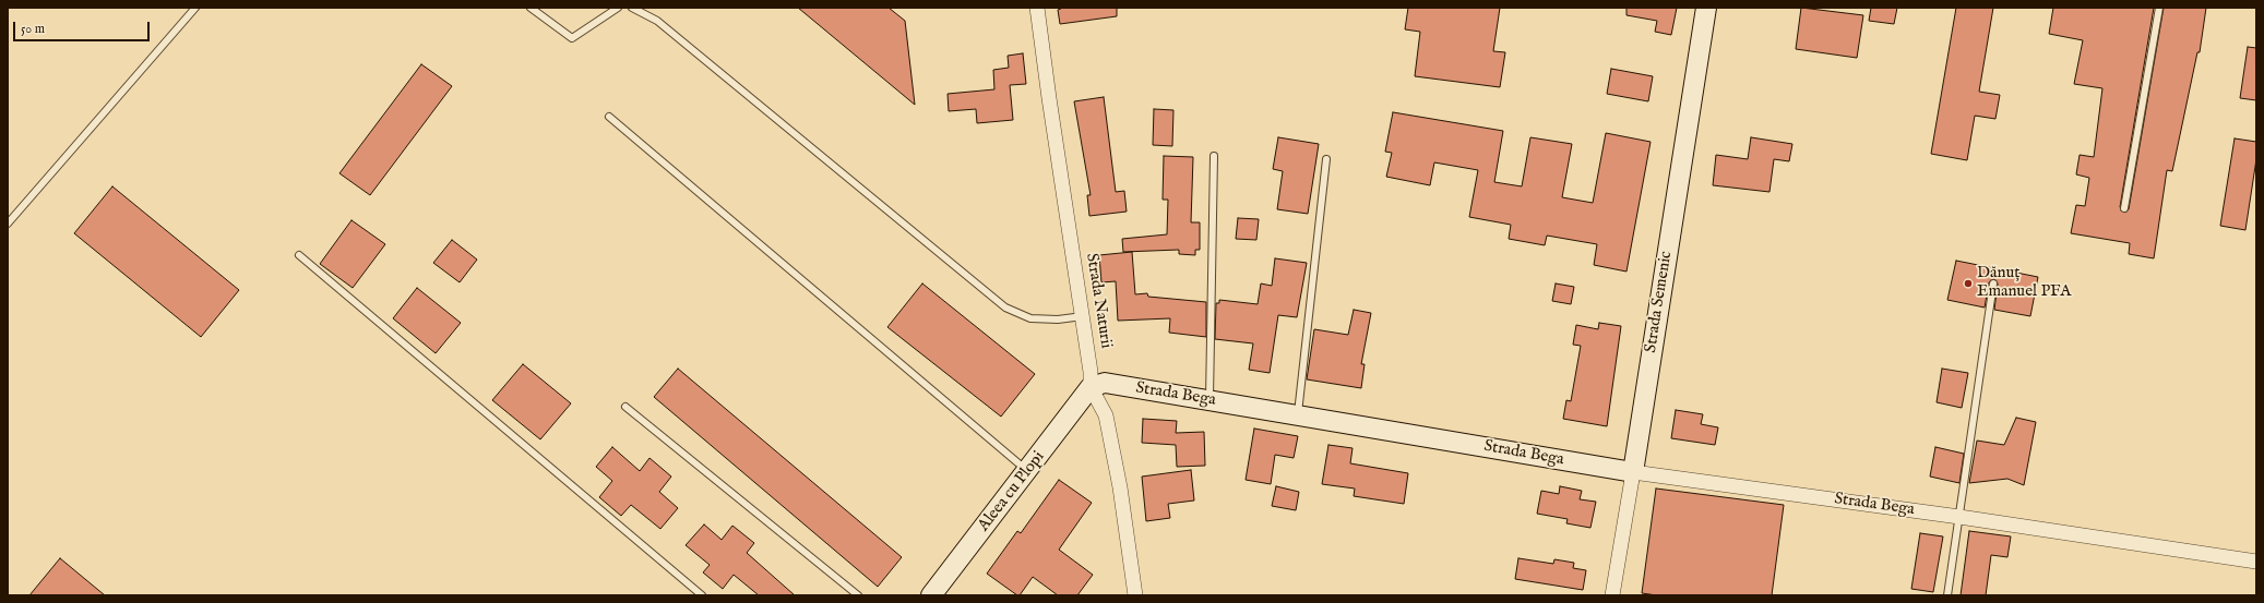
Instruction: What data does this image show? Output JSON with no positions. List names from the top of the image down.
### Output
{
  "streets": {
    "street": [
      "Strada Naturii",
      "Strada Semenic",
      "Strada Bega",
      "Aleea cu Plopi"
    ]
  },
  "crossings": [
    ["Strada Naturii", "Strada Bega"],
    ["Strada Naturii", "Aleea cu Plopi"],
    ["Strada Semenic", "Strada Bega"],
    ["Strada Bega", "Aleea cu Plopi"]
  ],
  "places": ["Dănuț Emanuel PFA"],
  "scale_bar": "50 m"
}
